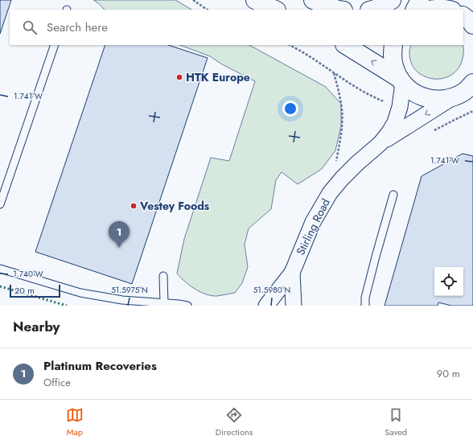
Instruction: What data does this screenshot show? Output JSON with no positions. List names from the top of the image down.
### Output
{
  "streets": {
    "street": ["Stirling Road"]
  },
  "places": ["HTK Europe", "Vestey Foods"],
  "scale_bar": "20 m",
  "page": {
    "search": "Search here",
    "pins": "1",
    "scale": "20 m",
    "heading": "Nearby",
    "list": [
      {
        "mark": "1",
        "name": "Platinum Recoveries",
        "note": "Office",
        "value": "90 m"
      }
    ],
    "nav": ["Map", "Directions", "Saved"]
  },
  "coordinates": [
    "1.741°W",
    "1.740°W",
    "51.5975°N",
    "51.5980°N"
  ]
}
